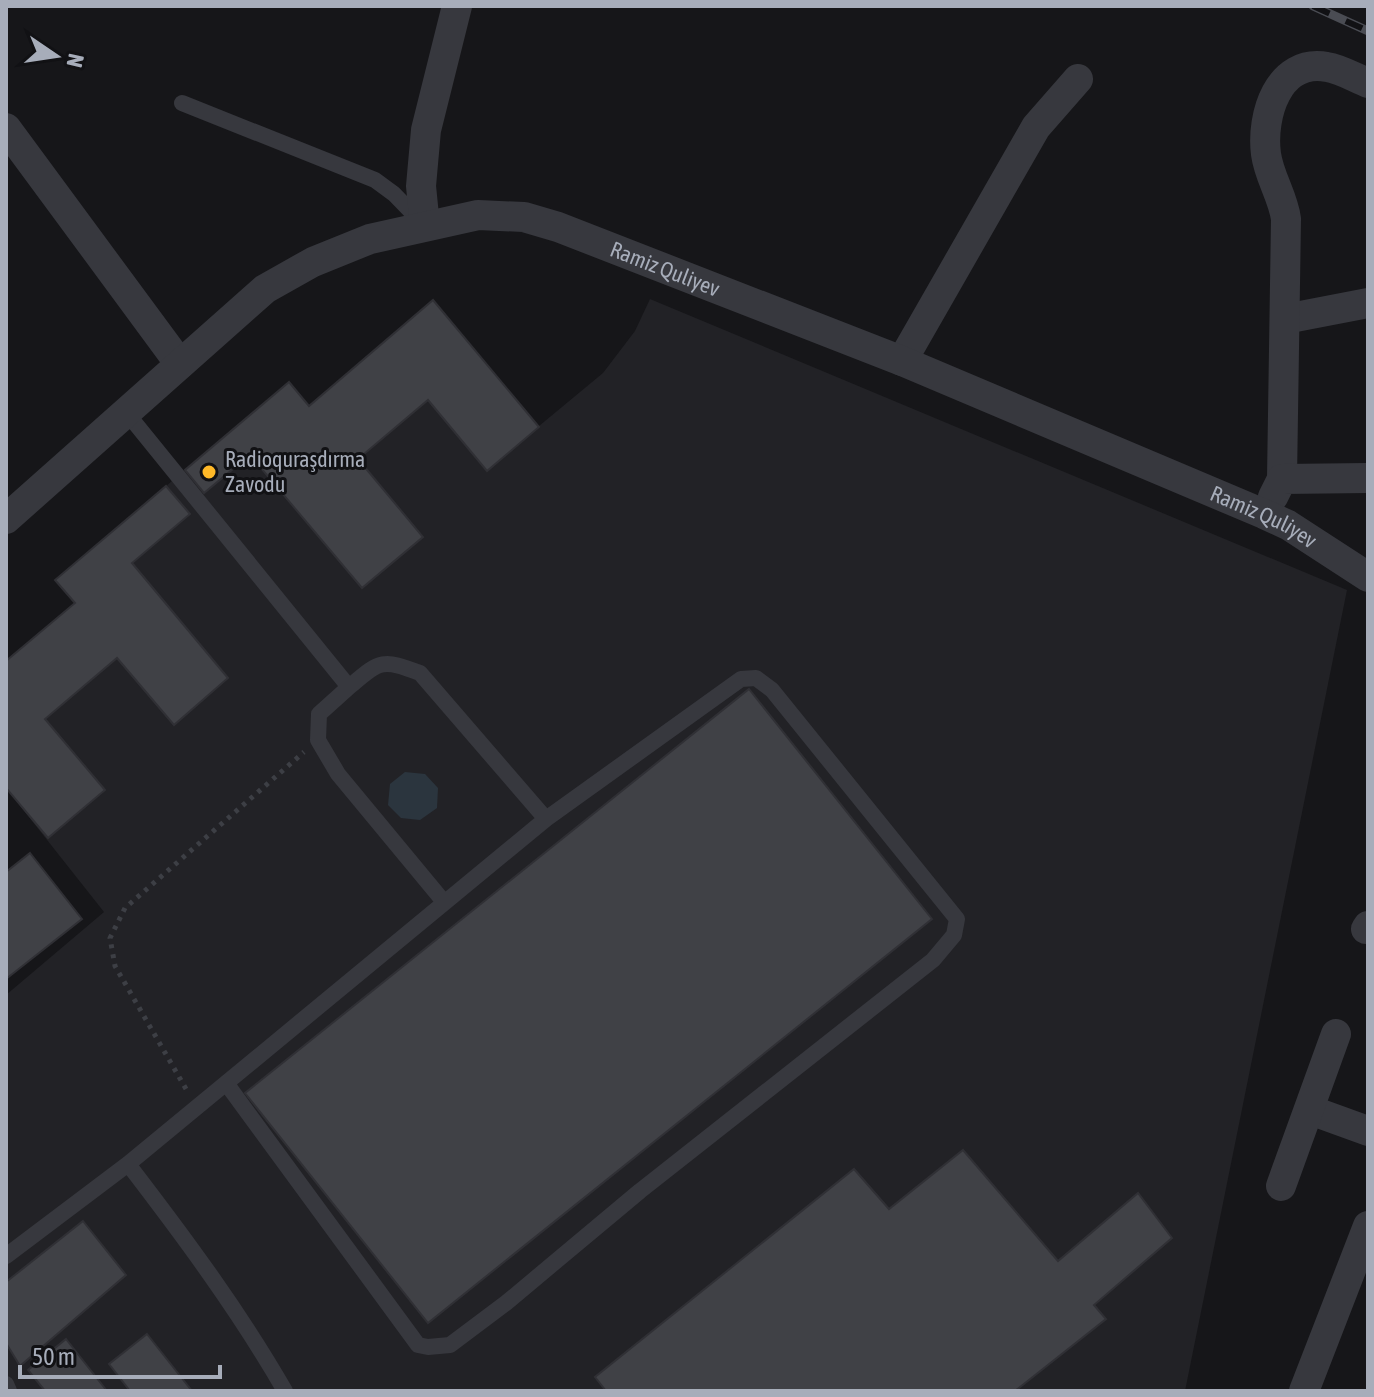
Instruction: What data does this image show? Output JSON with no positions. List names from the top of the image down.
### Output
{
  "streets": {
    "street": ["Ramiz Quliyev"]
  },
  "places": ["Radioquraşdırma Zavodu"],
  "scale_bar": "50 m",
  "north": "right"
}
